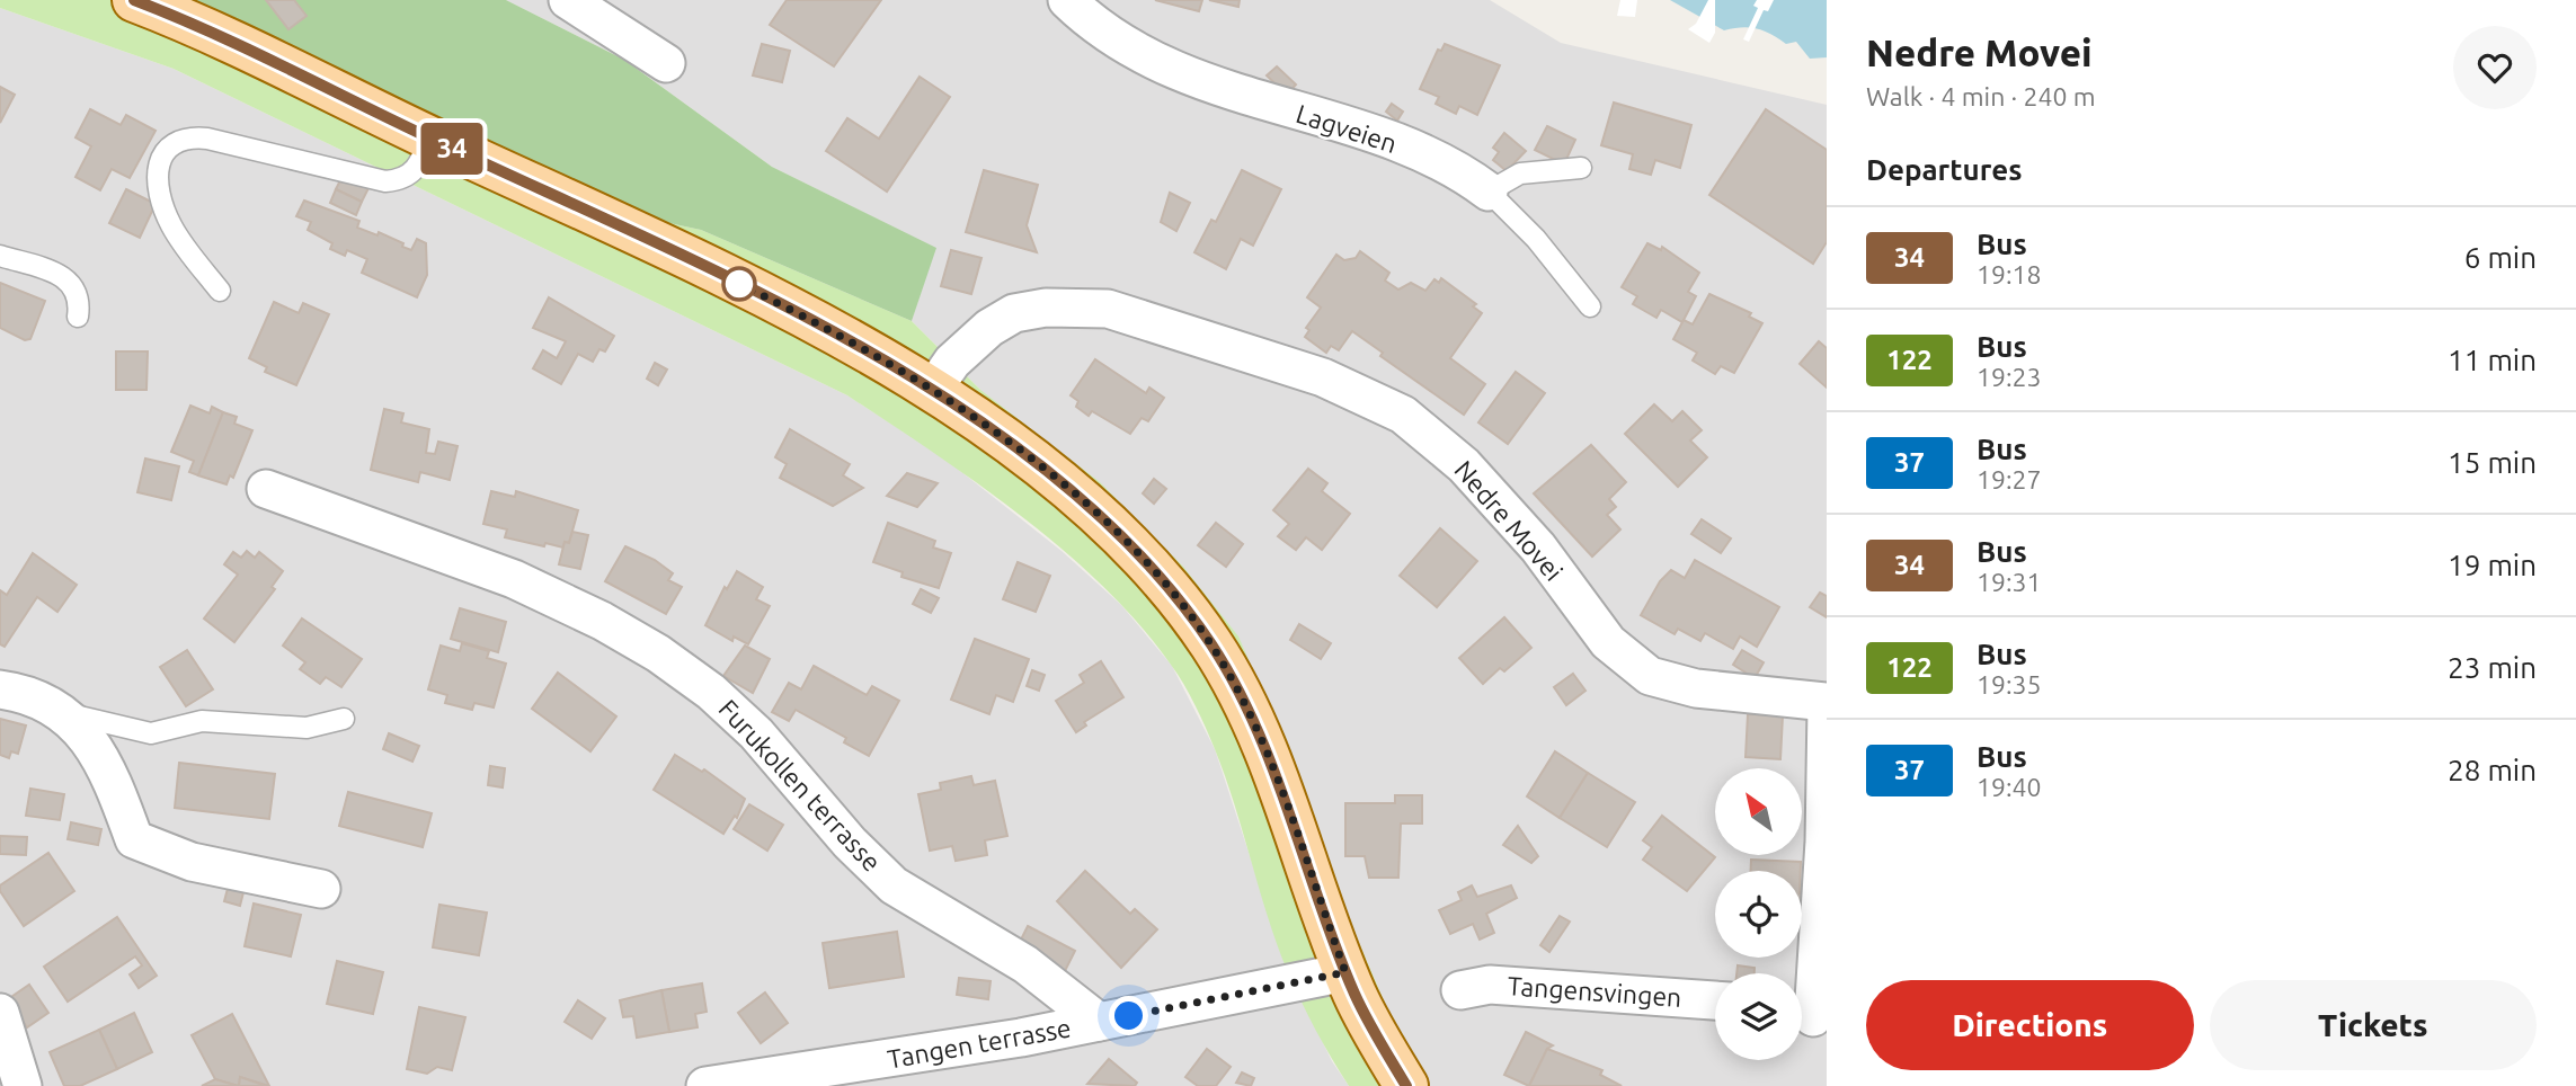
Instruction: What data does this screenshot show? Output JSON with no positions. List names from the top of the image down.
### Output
{
  "streets": {
    "street": [
      "Lagveien",
      "Nedre Movei",
      "Furukollen terrasse",
      "Tangensvingen",
      "Tangen terrasse"
    ]
  },
  "crossings": [
    ["Furukollen terrasse", "Tangen terrasse"]
  ],
  "lines": ["bus line 34"],
  "north": "top left",
  "page": {
    "on_map": "34",
    "heading": [
      ["Nedre Movei", "Walk · 4 min · 240 m"],
      "Departures"
    ],
    "list": [
      {
        "mark": "34",
        "name": "Bus",
        "note": "19:18",
        "value": "6 min"
      },
      {
        "mark": "122",
        "name": "Bus",
        "note": "19:23",
        "value": "11 min"
      },
      {
        "mark": "37",
        "name": "Bus",
        "note": "19:27",
        "value": "15 min"
      },
      {
        "mark": "34",
        "name": "Bus",
        "note": "19:31",
        "value": "19 min"
      },
      {
        "mark": "122",
        "name": "Bus",
        "note": "19:35",
        "value": "23 min"
      },
      {
        "mark": "37",
        "name": "Bus",
        "note": "19:40",
        "value": "28 min"
      }
    ],
    "buttons": ["Directions", "Tickets"]
  }
}
